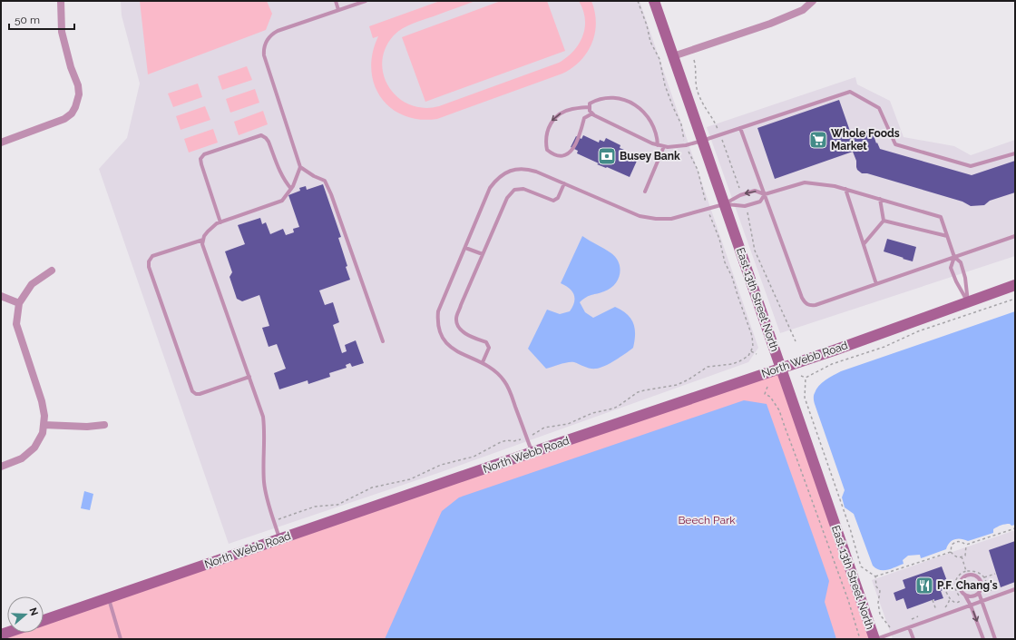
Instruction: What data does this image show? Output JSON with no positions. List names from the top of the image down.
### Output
{
  "streets": {
    "main road": ["East 13th Street North", "North Webb Road"]
  },
  "crossings": [
    ["East 13th Street North", "North Webb Road"]
  ],
  "parks": ["Beech Park"],
  "places": {
    "supermarket": ["Whole Foods Market"],
    "bank": ["Busey Bank"],
    "restaurant": ["P.F. Chang's"]
  },
  "scale_bar": "50 m",
  "north": "right"
}
